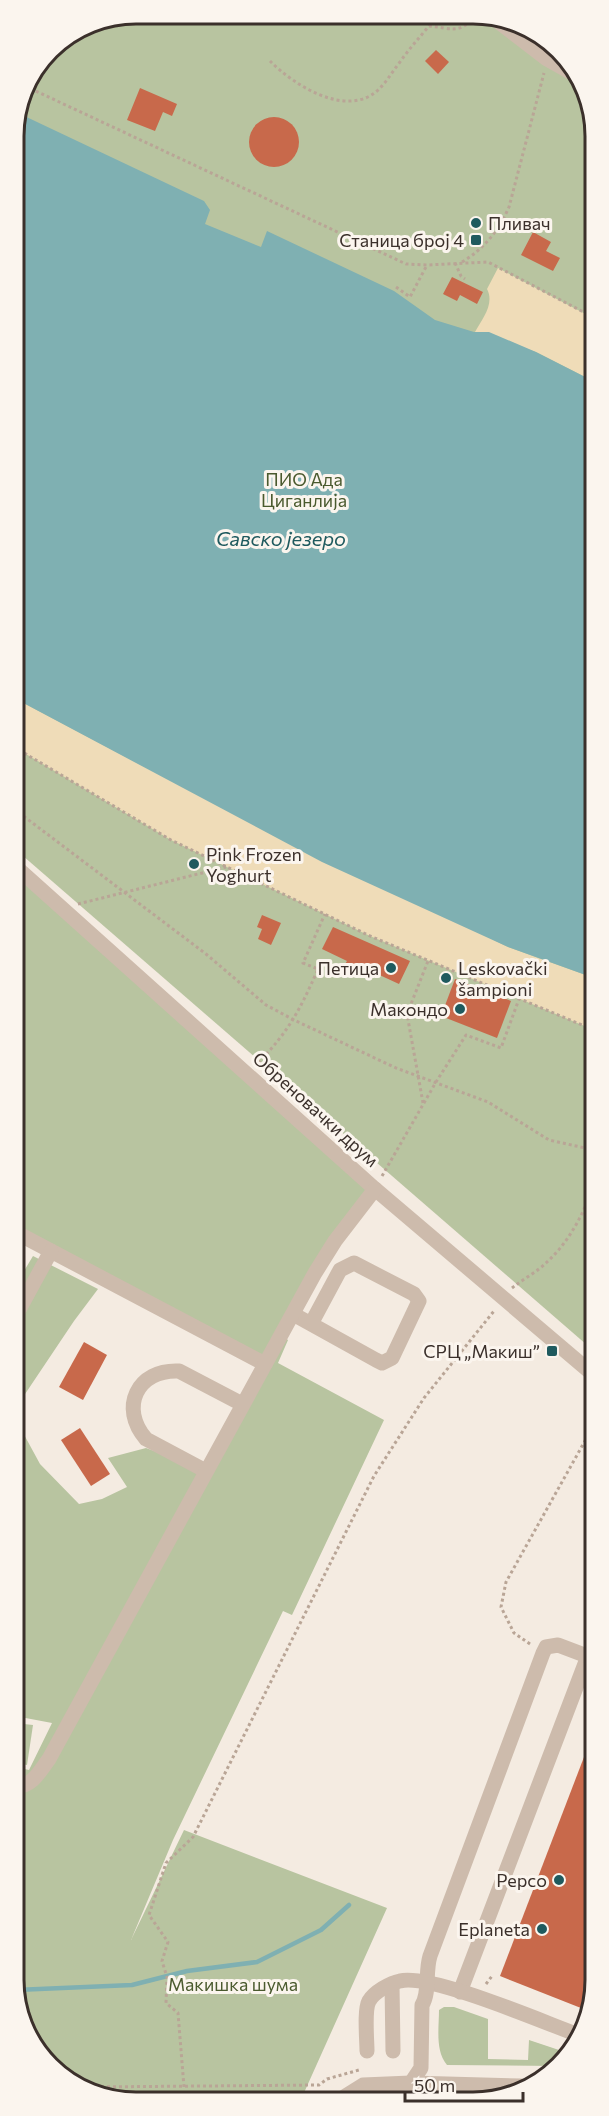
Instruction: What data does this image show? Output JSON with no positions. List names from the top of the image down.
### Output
{
  "streets": {
    "street": ["Обреновачки друм"]
  },
  "water": ["Савско језеро"],
  "parks": ["ПИО Ада Циганлија", "Макишка шума"],
  "places": {
    "other": [
      "Пливач",
      "Pink Frozen Yoghurt",
      "Петица",
      "Leskovački šampioni",
      "Макондо",
      "Pepco",
      "Eplaneta"
    ],
    "transit": ["Станица број 4", "СРЦ „Макиш”"]
  },
  "scale_bar": "50 m"
}
